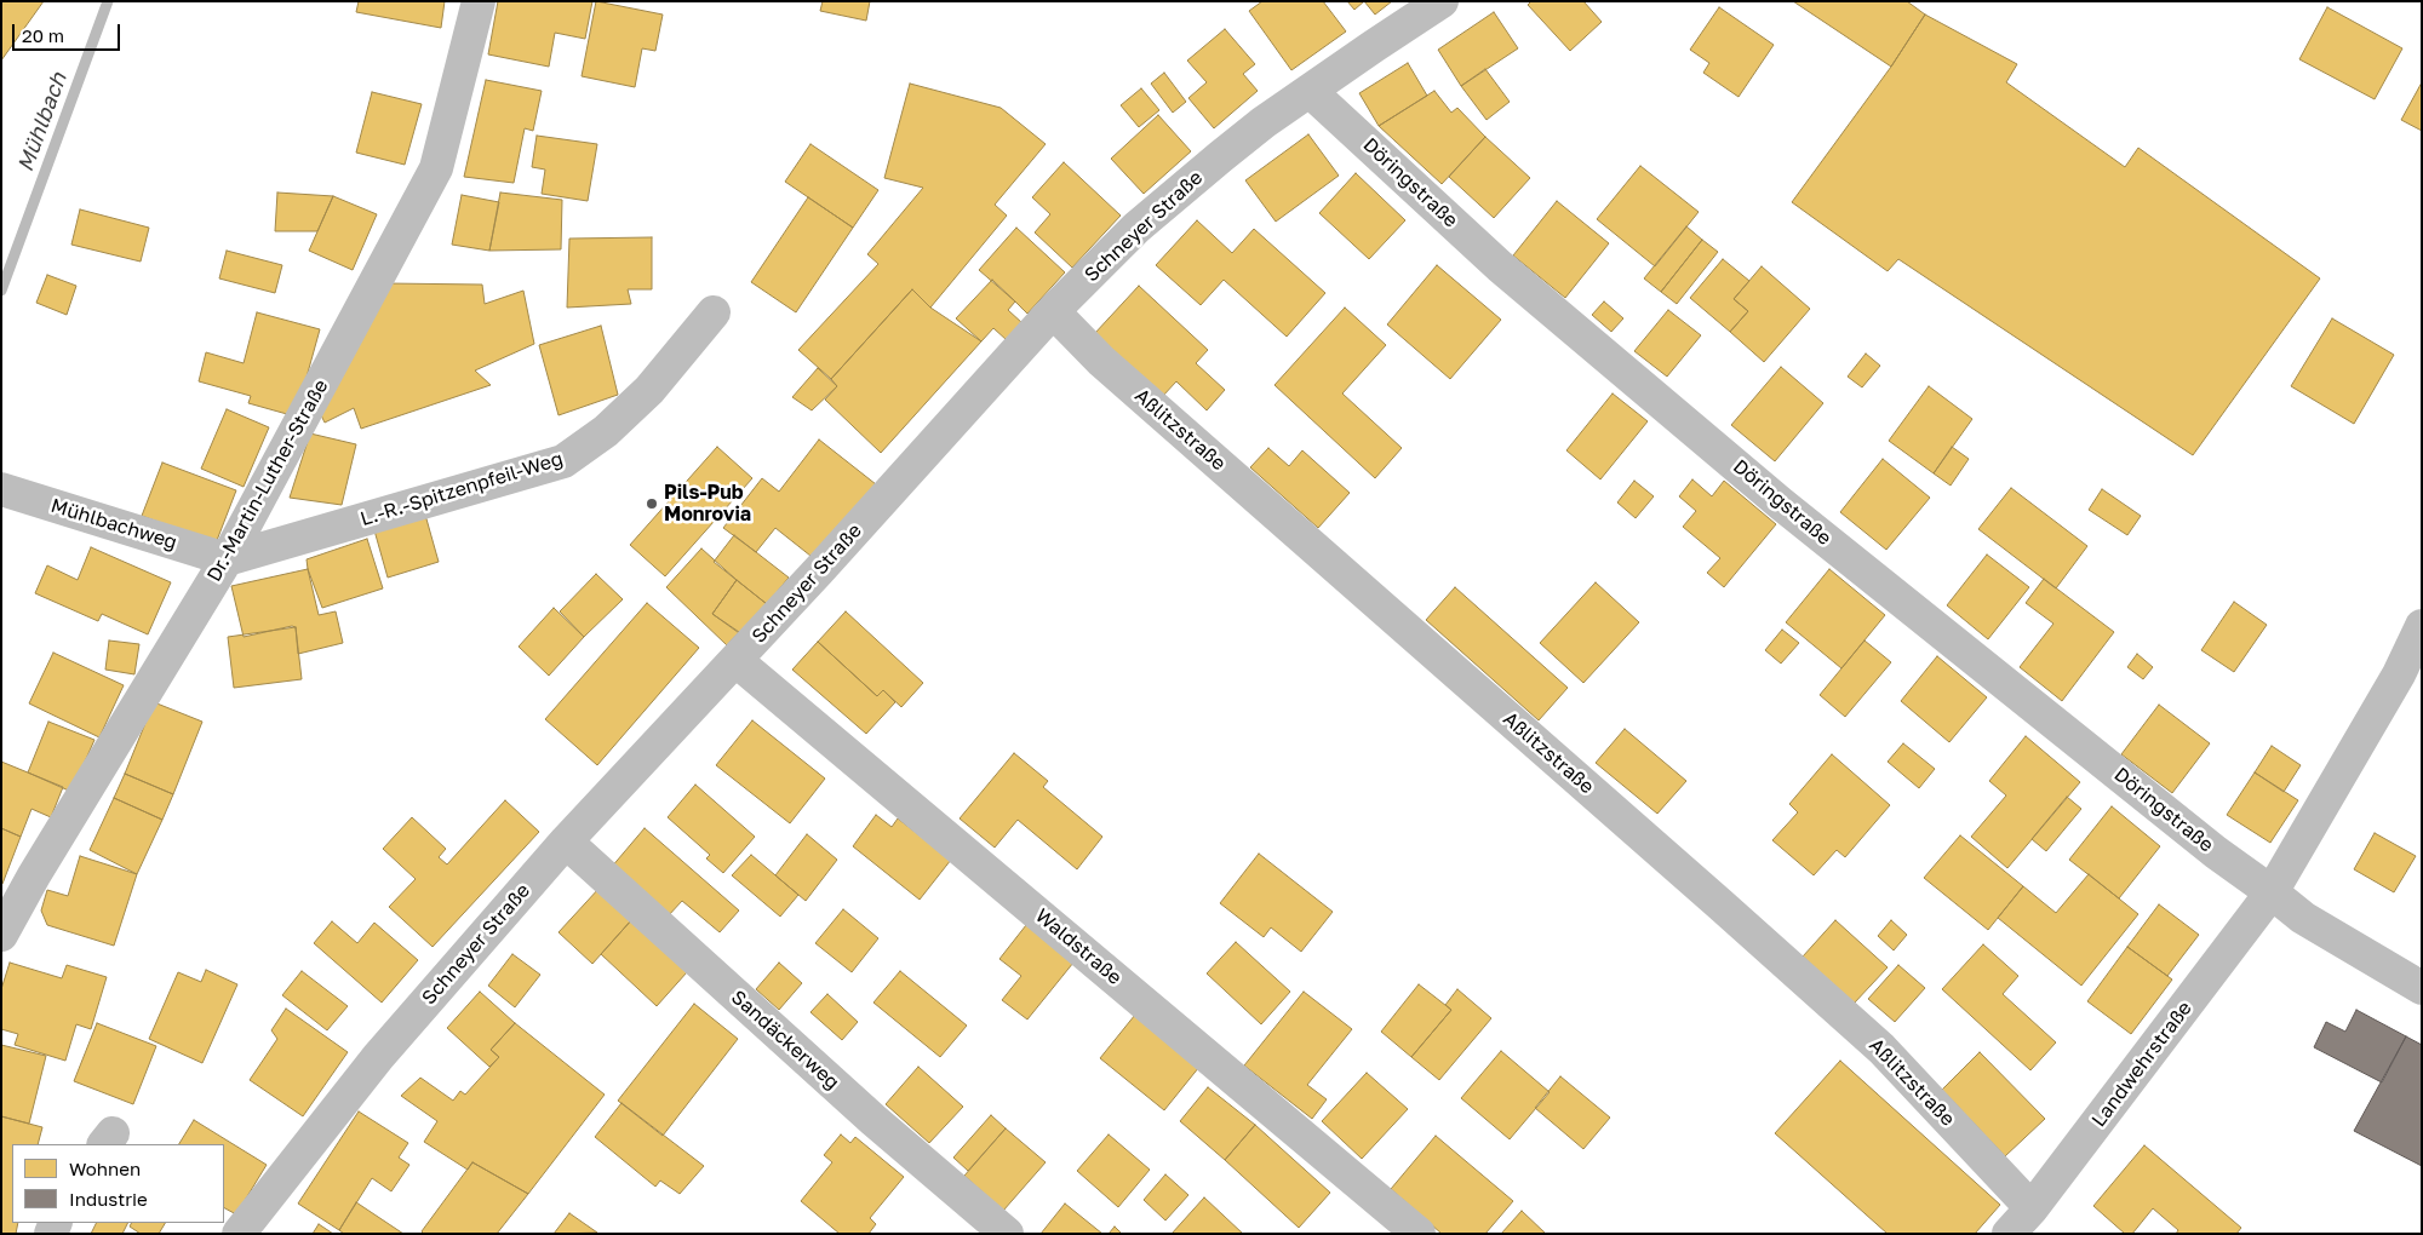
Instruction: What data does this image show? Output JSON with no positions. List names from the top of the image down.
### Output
{
  "streets": {
    "street": [
      "Döringstraße",
      "Schneyer Straße",
      "Aßlitzstraße",
      "Dr.-Martin-Luther-Straße",
      "L.-R.-Spitzenpfeil-Weg",
      "Mühlbachweg",
      "Waldstraße",
      "Sandäckerweg",
      "Landwehrstraße"
    ]
  },
  "crossings": [
    ["Döringstraße", "Schneyer Straße"],
    ["Döringstraße", "Landwehrstraße"],
    ["Schneyer Straße", "Aßlitzstraße"],
    ["Schneyer Straße", "Waldstraße"],
    ["Schneyer Straße", "Sandäckerweg"],
    ["Aßlitzstraße", "Landwehrstraße"],
    ["Dr.-Martin-Luther-Straße", "L.-R.-Spitzenpfeil-Weg"],
    ["Dr.-Martin-Luther-Straße", "Mühlbachweg"],
    ["L.-R.-Spitzenpfeil-Weg", "Mühlbachweg"]
  ],
  "water": ["Mühlbach"],
  "places": ["Pils-Pub Monrovia"],
  "legend": ["Wohnen", "Industrie"],
  "scale_bar": "20 m"
}
